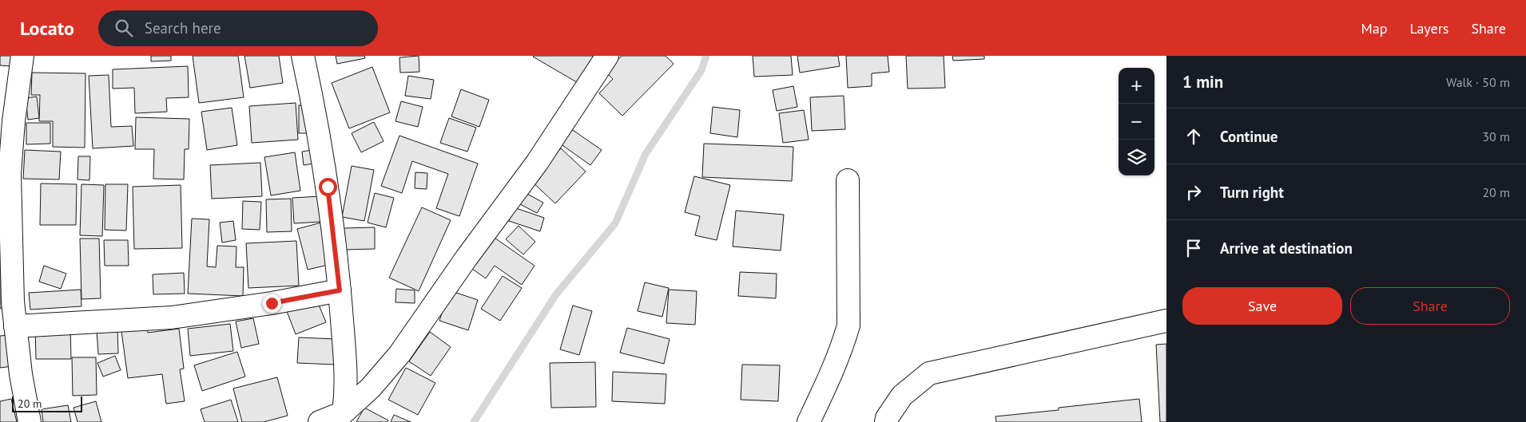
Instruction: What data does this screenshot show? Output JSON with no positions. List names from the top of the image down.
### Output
{
  "scale_bar": "20 m",
  "page": {
    "header": "Locato",
    "search": "Search here",
    "nav": ["Map", "Layers", "Share"],
    "heading": ["1 min", "Walk · 50 m"],
    "map_buttons": ["+", "−"],
    "list": [
      ["Continue", "30 m"],
      ["Turn right", "20 m"],
      "Arrive at destination"
    ],
    "buttons": ["Save", "Share"],
    "scale": "20 m"
  }
}
